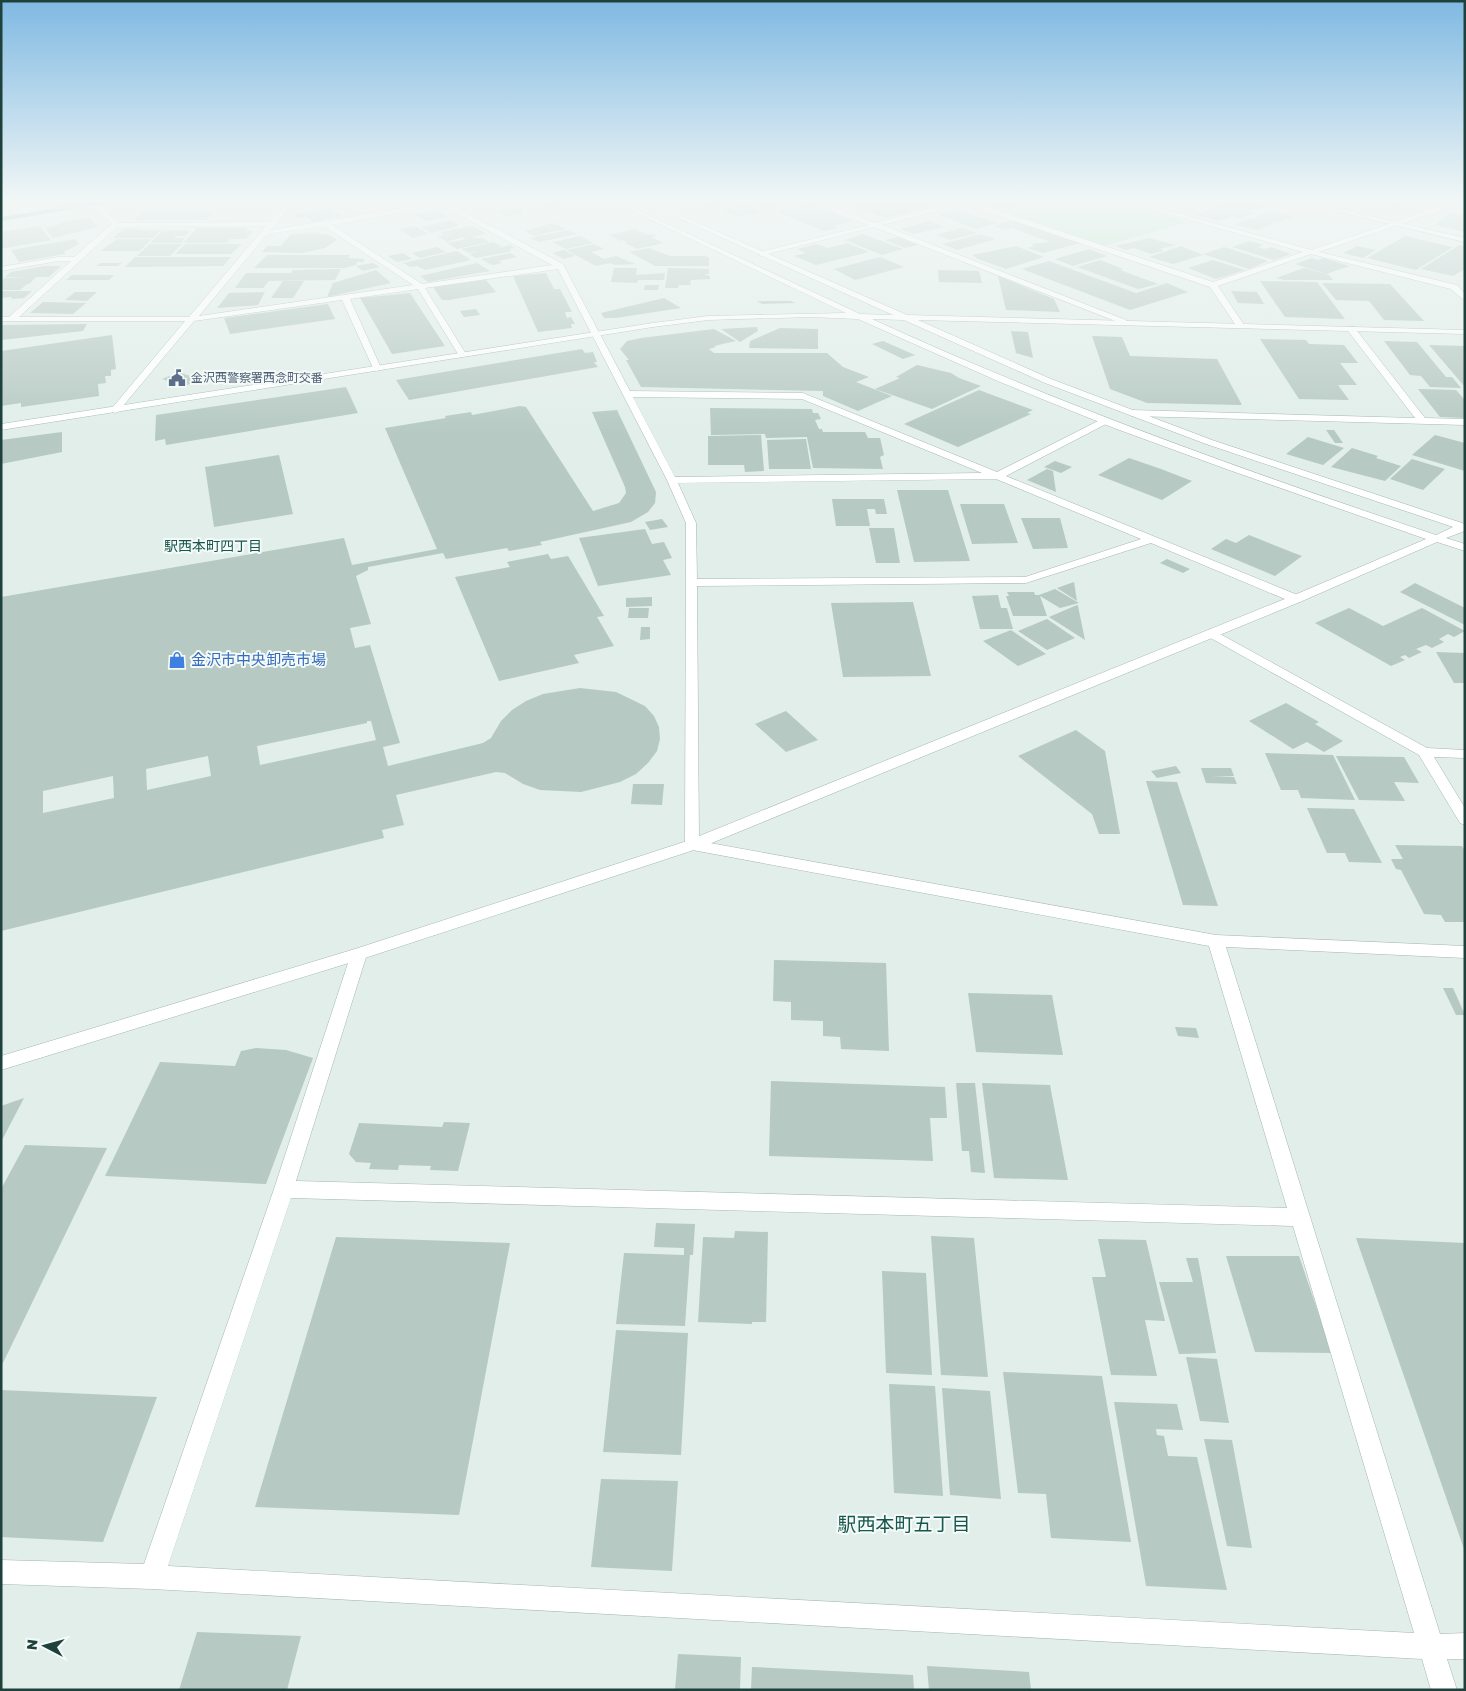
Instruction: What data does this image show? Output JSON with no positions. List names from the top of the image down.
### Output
{
  "districts": ["駅西本町四丁目", "駅西本町五丁目"],
  "places": {
    "public building": ["金沢西警察署西念町交番"],
    "shop": ["金沢市中央卸売市場"]
  },
  "north": "left"
}
